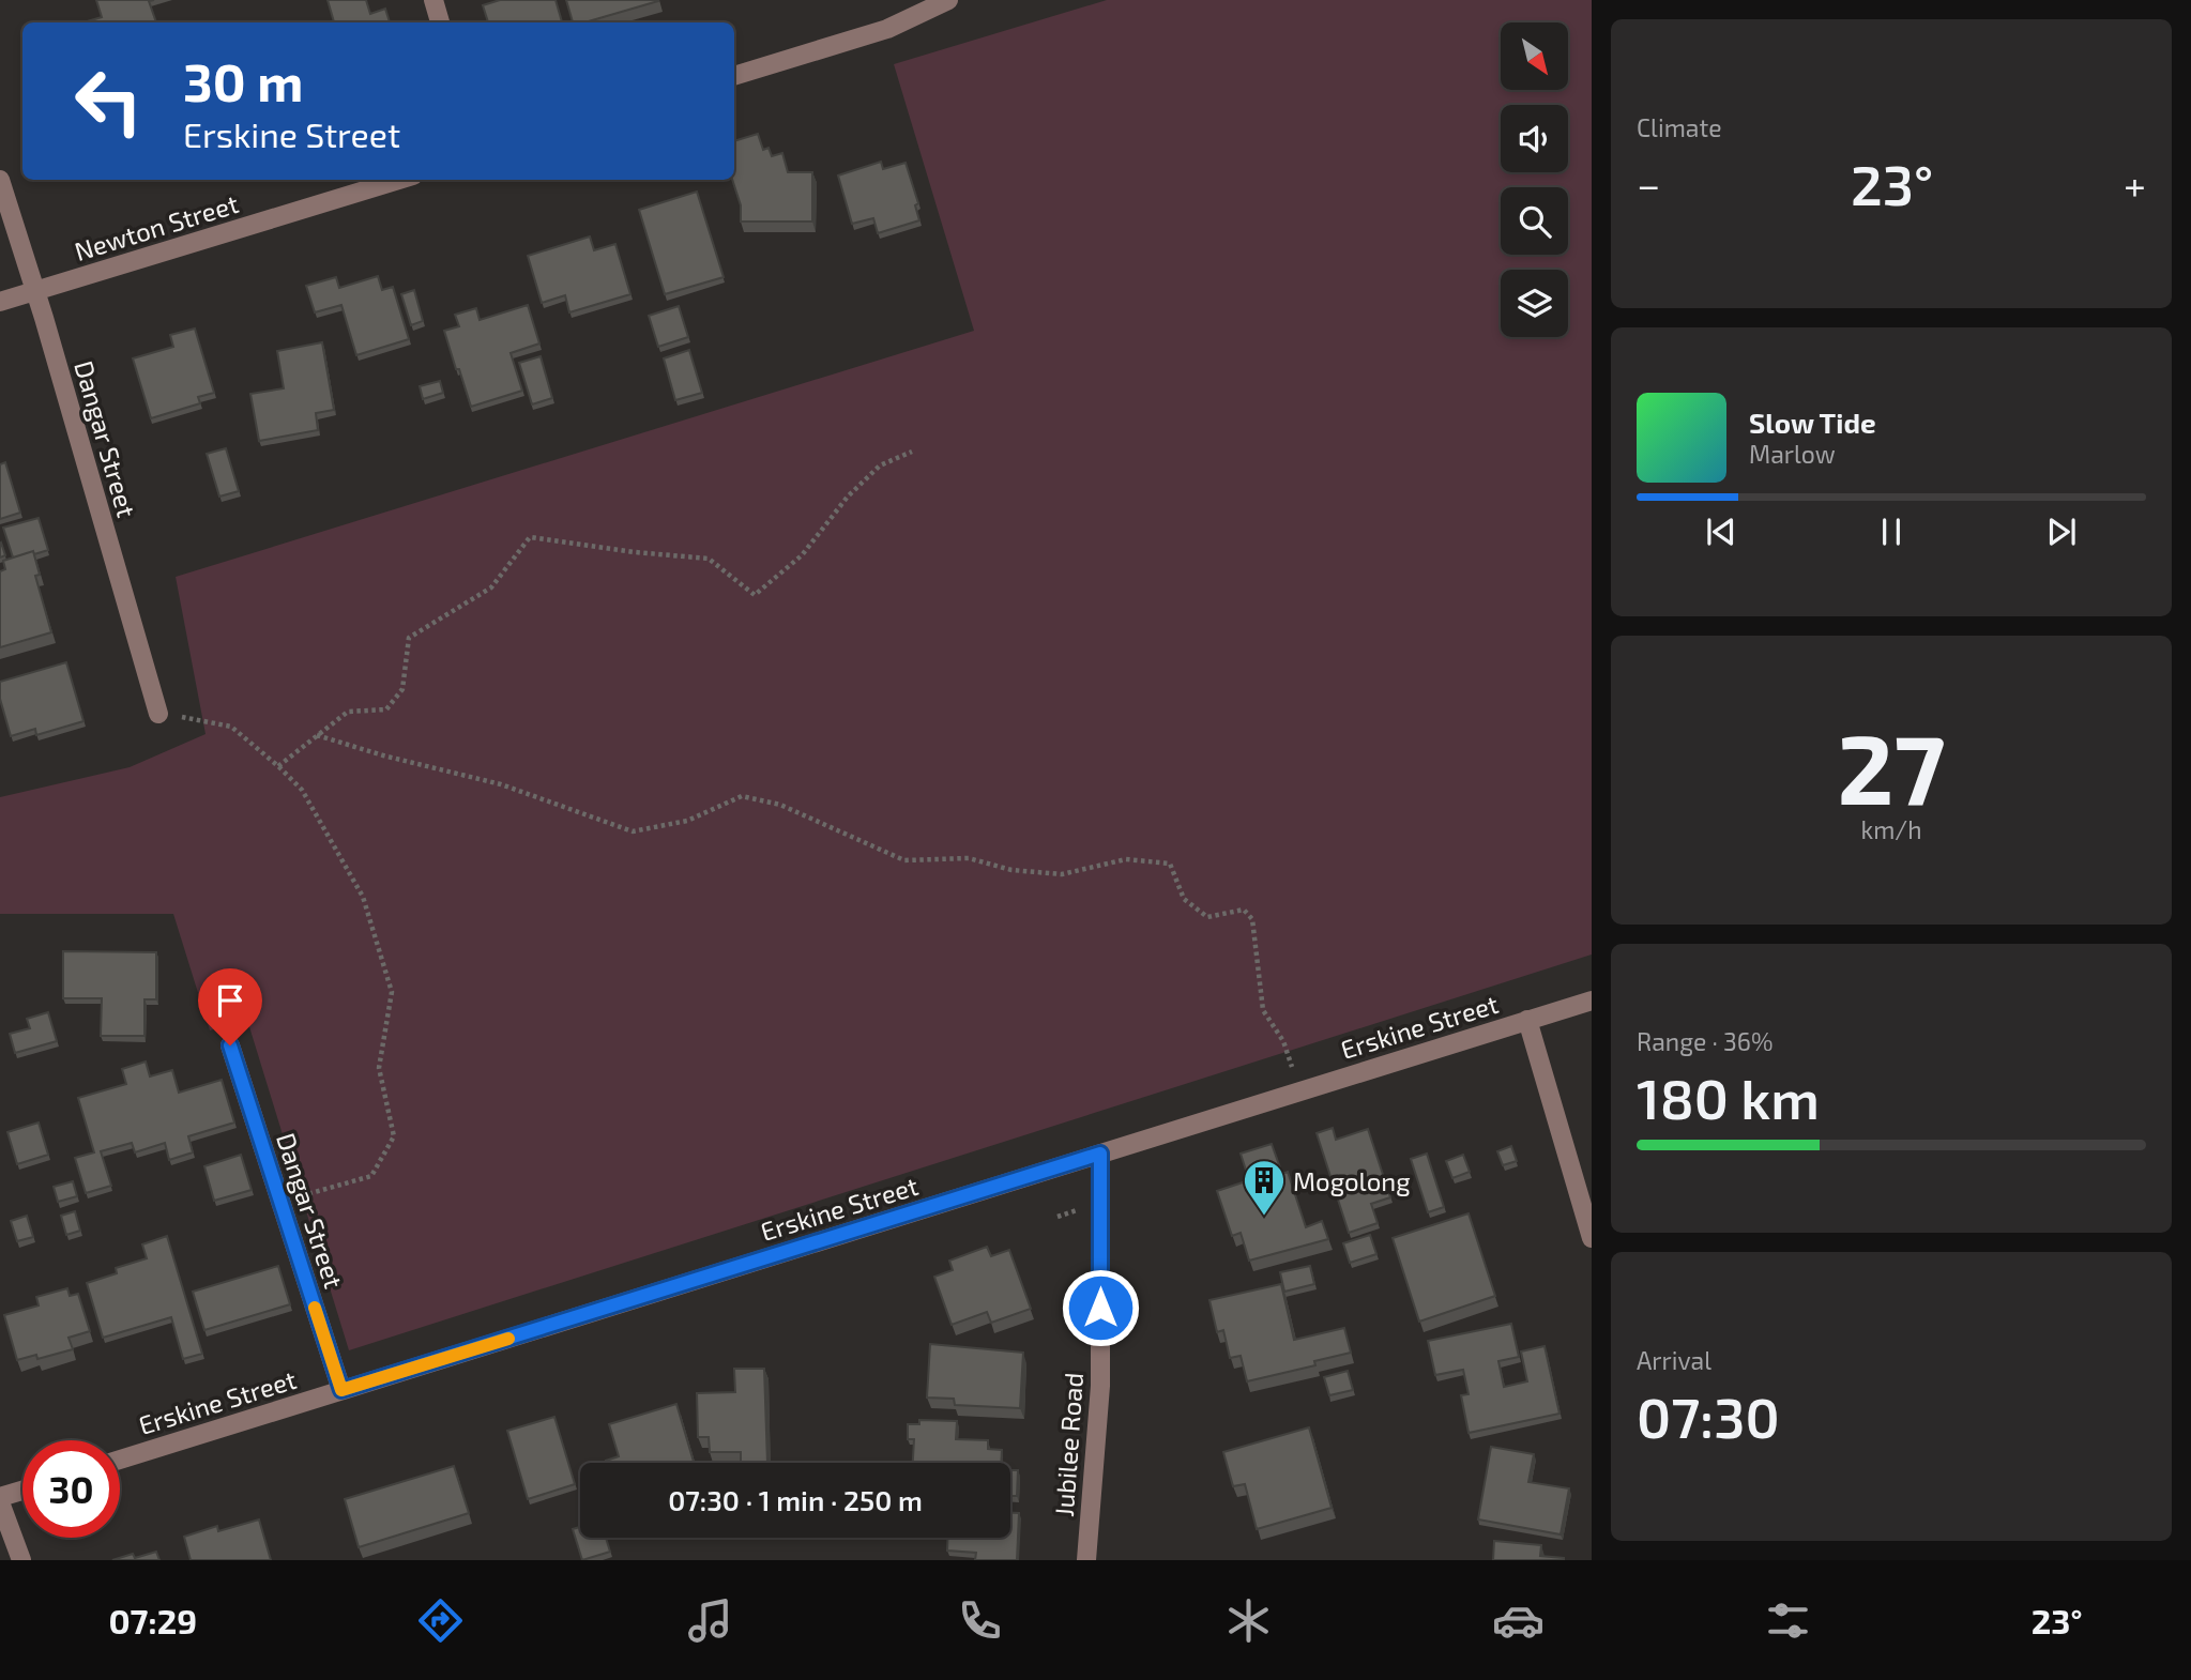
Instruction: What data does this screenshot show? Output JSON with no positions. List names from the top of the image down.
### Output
{
  "streets": {
    "street": [
      "Newton Street",
      "Dangar Street",
      "Erskine Street",
      "Jubilee Road"
    ]
  },
  "crossings": [
    ["Newton Street", "Dangar Street"],
    ["Dangar Street", "Erskine Street"],
    ["Erskine Street", "Jubilee Road"]
  ],
  "places": {
    "building": ["Mogolong"]
  },
  "north": "bottom right",
  "page": {
    "tile": [
      "Climate",
      ["27", "km/h"],
      ["Range · 36%", "180 km"],
      ["Arrival", "07:30"]
    ],
    "turn": ["30 m", "Erskine Street"],
    "heat": ["−", "23°", "+"],
    "song": ["Slow Tide", "Marlow"],
    "limit": "30",
    "trip": "07:30 · 1 min · 250 m",
    "tabs": ["07:29", "23°"]
  }
}
